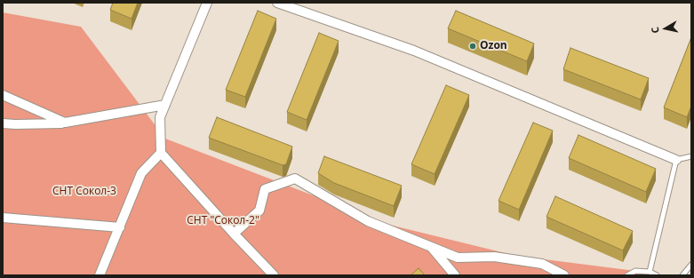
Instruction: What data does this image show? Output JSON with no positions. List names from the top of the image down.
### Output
{
  "parks": ["СНТ Сокол-3", "СНТ \"Сокол-2\""],
  "places": ["Ozon"],
  "north": "left"
}
